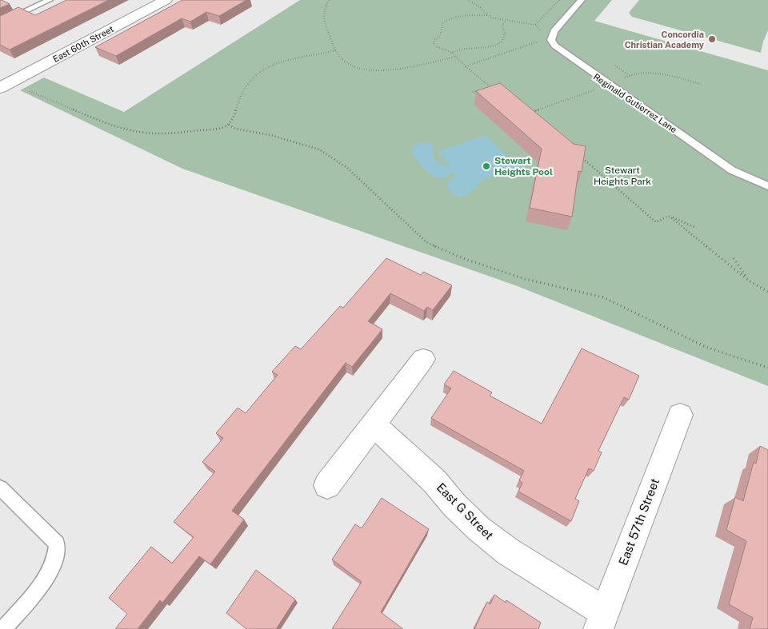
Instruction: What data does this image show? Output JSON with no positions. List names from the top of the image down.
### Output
{
  "streets": {
    "street": ["East 60th Street", "East G Street", "East 57th Street"],
    "lane": ["Reginald Gutierrez Lane"]
  },
  "crossings": [
    ["East G Street", "East 57th Street"]
  ],
  "parks": ["Stewart Heights Park"],
  "places": ["Concordia Christian Academy", "Stewart Heights Pool"]
}
